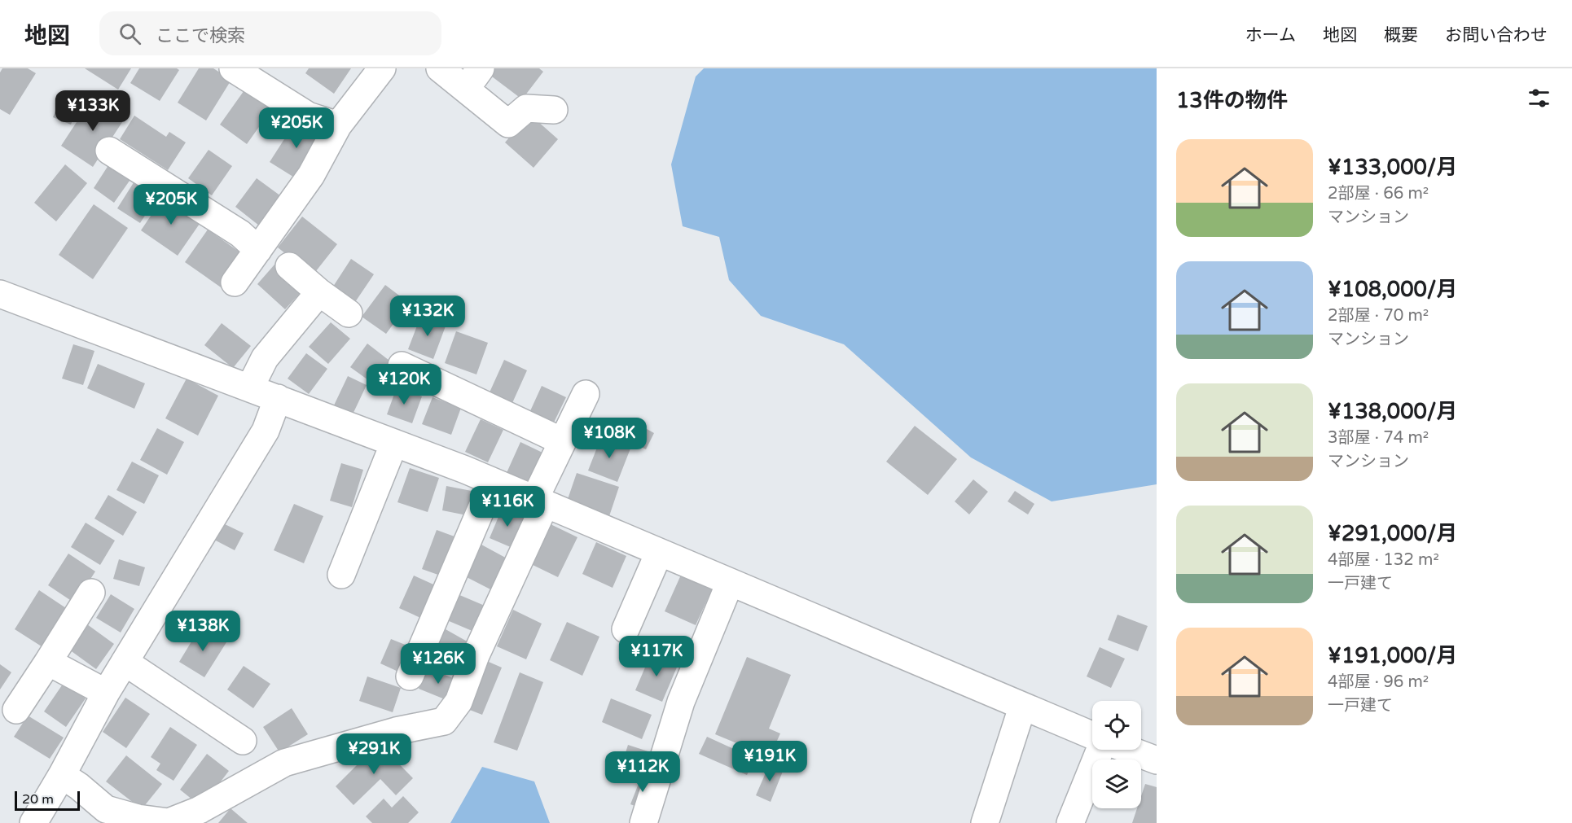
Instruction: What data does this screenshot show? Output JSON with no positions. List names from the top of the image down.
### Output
{
  "scale_bar": "20 m",
  "page": {
    "header": "地図",
    "search": "ここで検索",
    "nav": [
      "ホーム",
      "地図",
      "概要",
      "お問い合わせ"
    ],
    "heading": "13件の物件",
    "price": [
      "¥133K",
      "¥205K",
      "¥205K",
      "¥132K",
      "¥120K",
      "¥108K",
      "¥116K",
      "¥138K",
      "¥117K",
      "¥126K",
      "¥291K",
      "¥191K",
      "¥112K"
    ],
    "list": [
      {
        "name": "¥133,000/月",
        "note": "2部屋 · 66 m² · マンション"
      },
      {
        "name": "¥108,000/月",
        "note": "2部屋 · 70 m² · マンション"
      },
      {
        "name": "¥138,000/月",
        "note": "3部屋 · 74 m² · マンション"
      },
      {
        "name": "¥291,000/月",
        "note": "4部屋 · 132 m² · 一戸建て"
      },
      {
        "name": "¥191,000/月",
        "note": "4部屋 · 96 m² · 一戸建て"
      }
    ],
    "scale": "20 m"
  }
}
